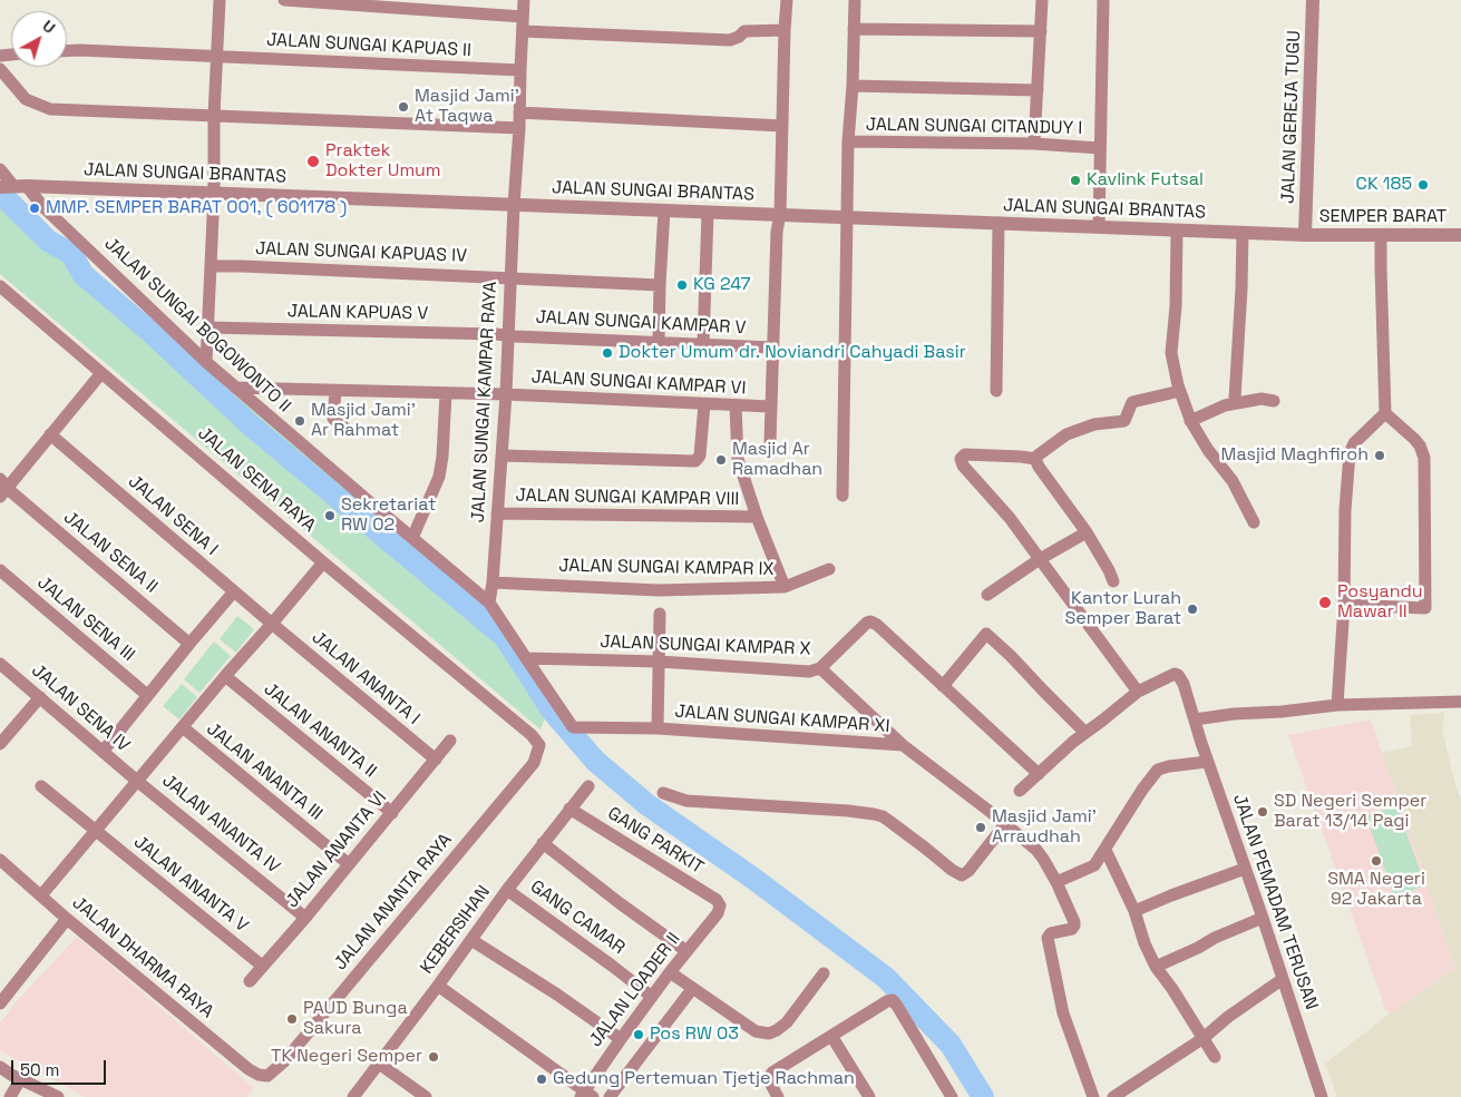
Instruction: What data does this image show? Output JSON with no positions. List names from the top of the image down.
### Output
{
  "streets": {
    "street": [
      "JALAN SUNGAI KAPUAS II",
      "JALAN GEREJA TUGU",
      "JALAN SUNGAI CITANDUY I",
      "JALAN SUNGAI BRANTAS",
      "SEMPER BARAT",
      "JALAN SUNGAI KAPUAS IV",
      "JALAN KAPUAS V",
      "JALAN SUNGAI KAMPAR V",
      "JALAN SUNGAI BOGOWONTO II",
      "JALAN SUNGAI KAMPAR VI",
      "JALAN SUNGAI KAMPAR RAYA",
      "JALAN SENA RAYA",
      "JALAN SUNGAI KAMPAR VIII",
      "JALAN SENA I",
      "JALAN SENA II",
      "JALAN SUNGAI KAMPAR IX",
      "JALAN SENA III",
      "JALAN SUNGAI KAMPAR X",
      "JALAN ANANTA I",
      "JALAN SENA IV",
      "JALAN SUNGAI KAMPAR XI",
      "JALAN ANANTA II",
      "JALAN ANANTA III",
      "JALAN ANANTA IV",
      "GANG PARKIT",
      "JALAN ANANTA VI",
      "JALAN ANANTA V",
      "JALAN ANANTA RAYA",
      "JALAN PEMADAM TERUSAN",
      "GANG CAMAR",
      "KEBERSIHAN",
      "JALAN DHARMA RAYA",
      "JALAN LOADER II"
    ]
  },
  "crossings": [
    ["JALAN SUNGAI KAPUAS II", "JALAN SUNGAI KAMPAR RAYA"],
    ["JALAN GEREJA TUGU", "JALAN SUNGAI BRANTAS"],
    ["JALAN GEREJA TUGU", "SEMPER BARAT"],
    ["JALAN SUNGAI BRANTAS", "SEMPER BARAT"],
    ["JALAN SUNGAI BRANTAS", "JALAN SUNGAI BOGOWONTO II"],
    ["JALAN SUNGAI BRANTAS", "JALAN SUNGAI KAMPAR RAYA"],
    ["JALAN SUNGAI KAPUAS IV", "JALAN SUNGAI KAMPAR RAYA"],
    ["JALAN KAPUAS V", "JALAN SUNGAI KAMPAR V"],
    ["JALAN KAPUAS V", "JALAN SUNGAI KAMPAR RAYA"],
    ["JALAN SUNGAI KAMPAR V", "JALAN SUNGAI KAMPAR RAYA"],
    ["JALAN SUNGAI BOGOWONTO II", "JALAN SUNGAI KAMPAR VI"],
    ["JALAN SUNGAI BOGOWONTO II", "JALAN SUNGAI KAMPAR RAYA"],
    ["JALAN SUNGAI BOGOWONTO II", "JALAN SUNGAI KAMPAR X"],
    ["JALAN SUNGAI BOGOWONTO II", "JALAN SUNGAI KAMPAR XI"],
    ["JALAN SUNGAI KAMPAR VI", "JALAN SUNGAI KAMPAR RAYA"],
    ["JALAN SUNGAI KAMPAR VI", "JALAN SUNGAI KAMPAR IX"],
    ["JALAN SUNGAI KAMPAR RAYA", "JALAN SUNGAI KAMPAR VIII"],
    ["JALAN SUNGAI KAMPAR RAYA", "JALAN SUNGAI KAMPAR IX"],
    ["JALAN SENA RAYA", "JALAN ANANTA RAYA"],
    ["JALAN SUNGAI KAMPAR VIII", "JALAN SUNGAI KAMPAR IX"],
    ["JALAN SENA I", "JALAN ANANTA I"],
    ["JALAN ANANTA I", "JALAN ANANTA VI"],
    ["JALAN SENA IV", "JALAN ANANTA IV"],
    ["JALAN ANANTA II", "JALAN ANANTA VI"],
    ["JALAN ANANTA III", "JALAN ANANTA VI"],
    ["JALAN ANANTA IV", "JALAN ANANTA VI"],
    ["GANG PARKIT", "KEBERSIHAN"],
    ["GANG PARKIT", "JALAN LOADER II"],
    ["JALAN ANANTA VI", "JALAN ANANTA V"],
    ["JALAN ANANTA RAYA", "JALAN DHARMA RAYA"],
    ["GANG CAMAR", "KEBERSIHAN"],
    ["GANG CAMAR", "JALAN LOADER II"]
  ],
  "places": [
    "Masjid Jami' At Taqwa",
    "Praktek Dokter Umum",
    "Kavlink Futsal",
    "CK 185",
    "MMP. SEMPER BARAT 001, ( 601178 )",
    "KG 247",
    "Dokter Umum dr. Noviandri Cahyadi Basir",
    "Masjid Jami' Ar Rahmat",
    "Masjid Maghfiroh",
    "Masjid Ar Ramadhan",
    "Sekretariat RW 02",
    "Posyandu Mawar II",
    "Kantor Lurah Semper Barat",
    "SD Negeri Semper Barat 13/14 Pagi",
    "Masjid Jami' Arraudhah",
    "SMA Negeri 92 Jakarta",
    "PAUD Bunga Sakura",
    "Pos RW 03",
    "TK Negeri Semper",
    "Gedung Pertemuan Tjetje Rachman"
  ],
  "scale_bar": "50 m",
  "north": "top right"
}
